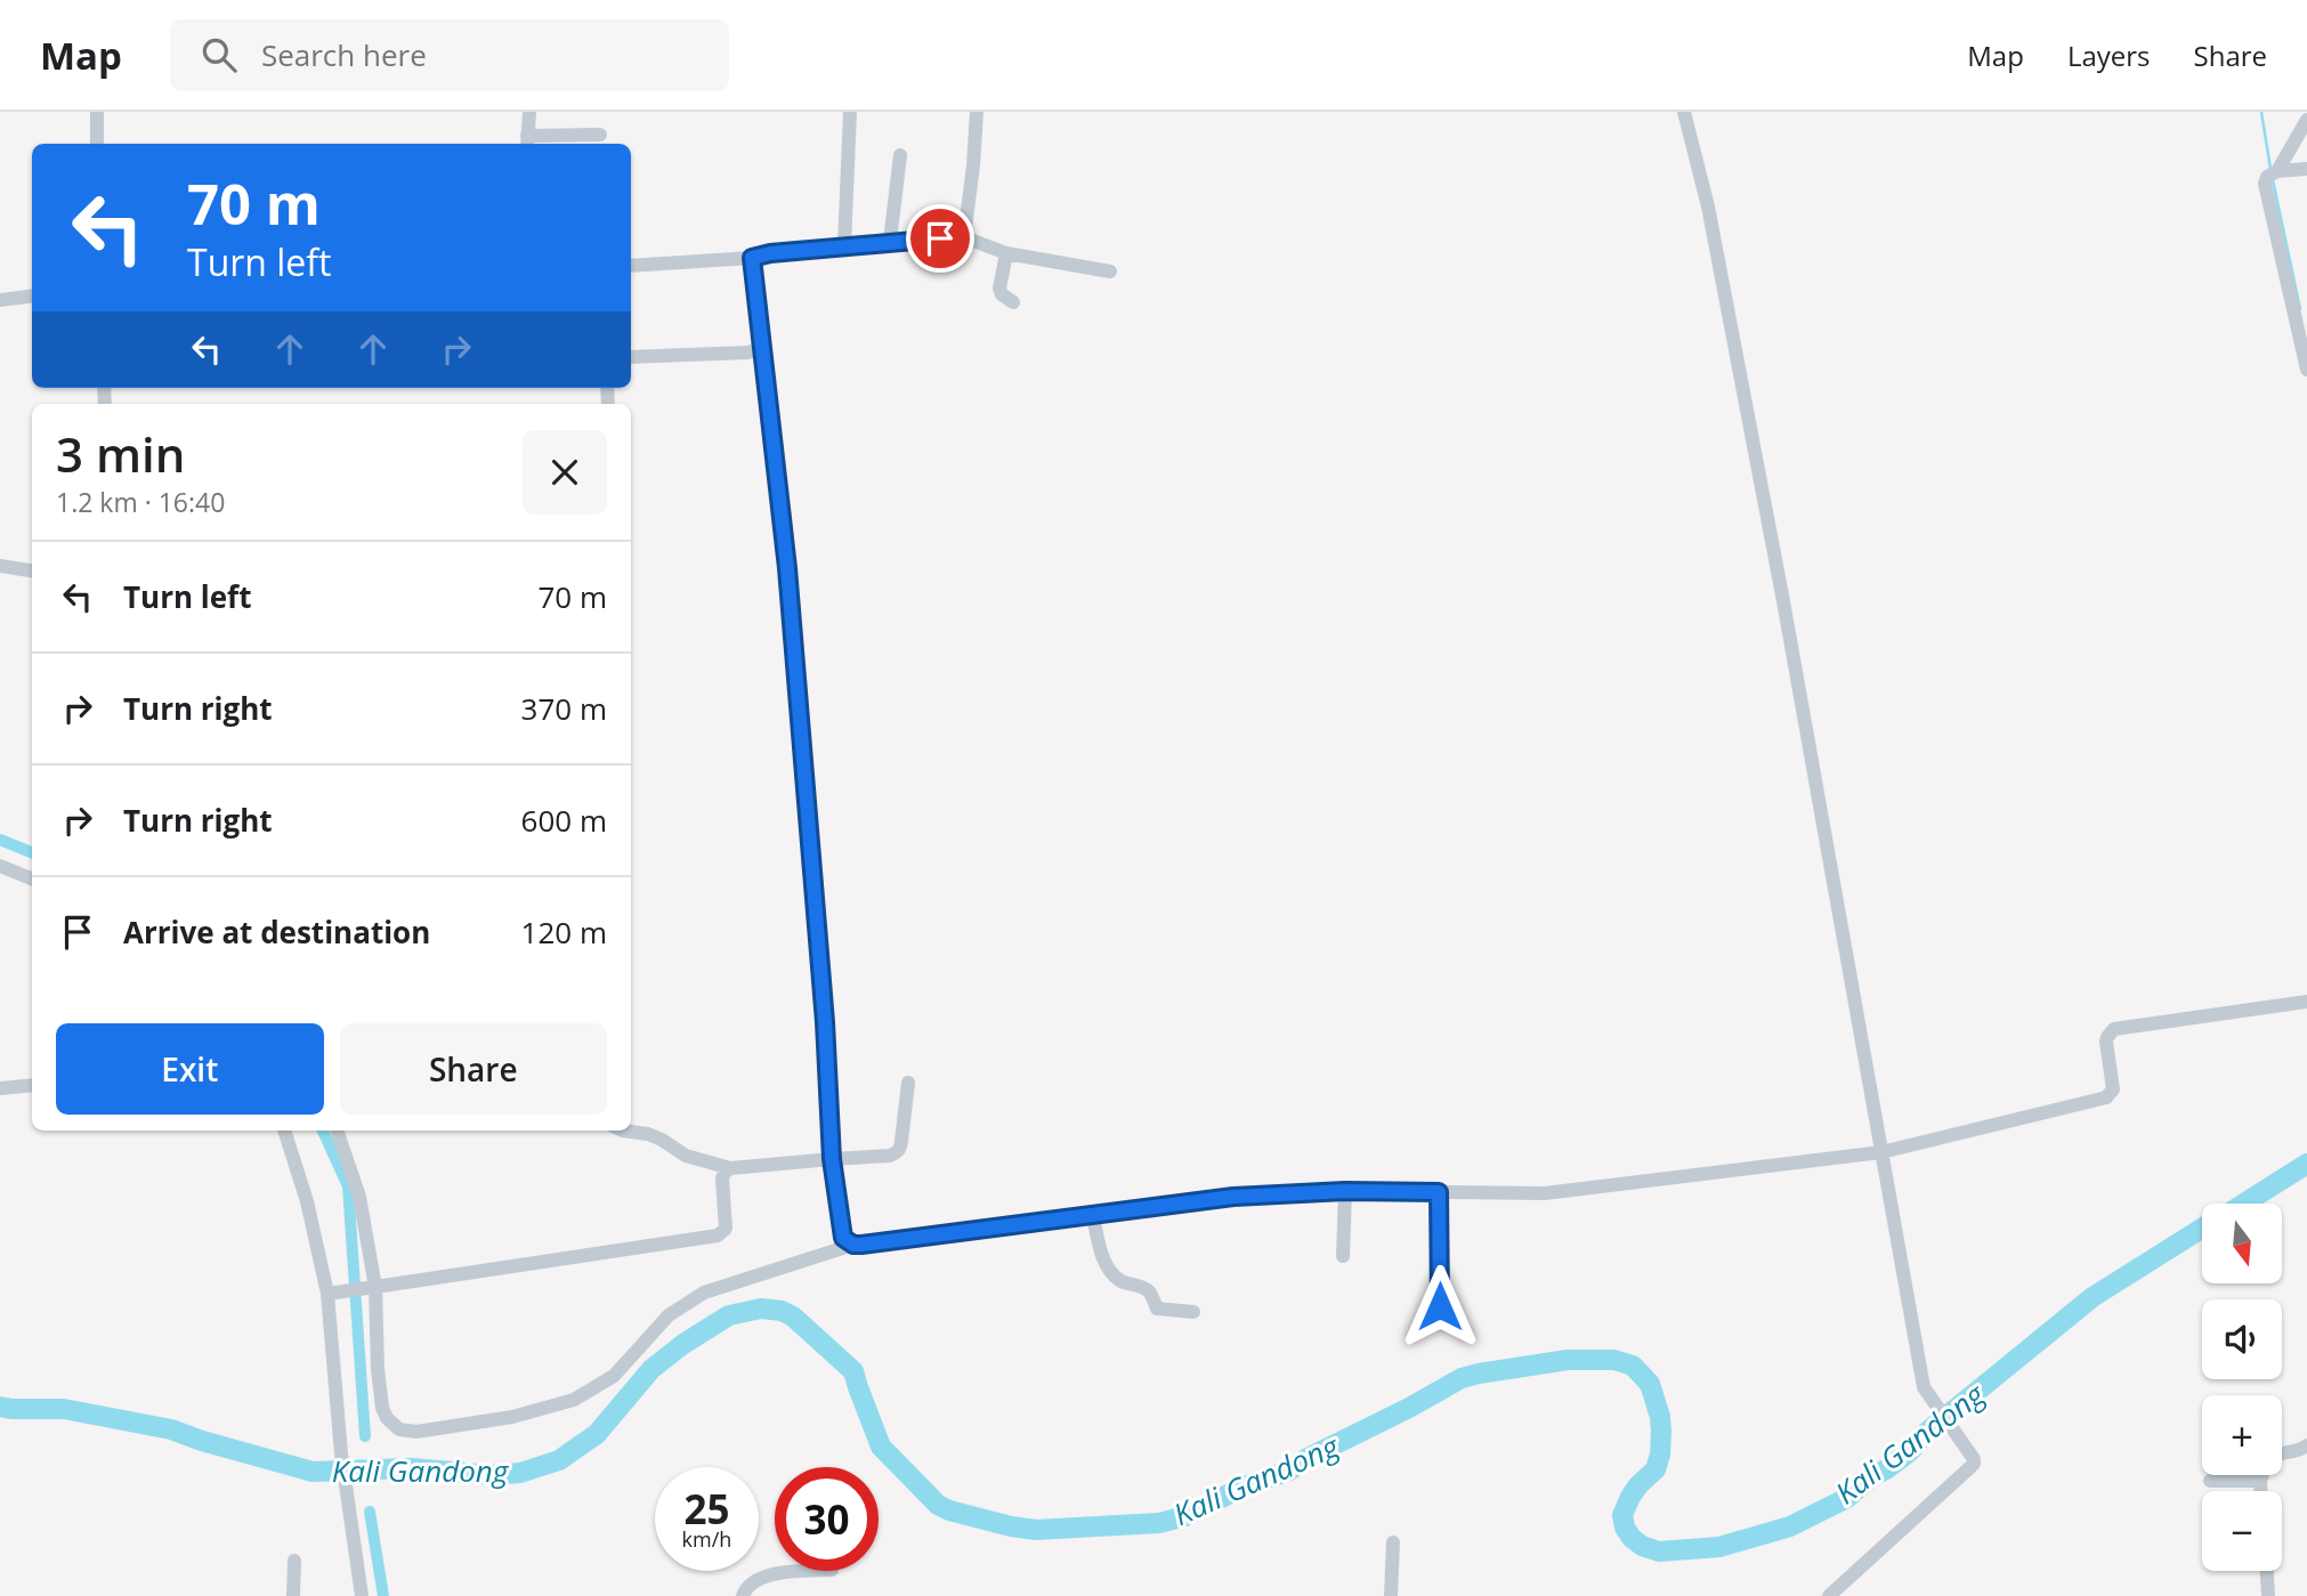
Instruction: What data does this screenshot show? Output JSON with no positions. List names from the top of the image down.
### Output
{
  "water": ["Kali Gandong"],
  "north": "bottom",
  "page": {
    "header": "Map",
    "search": "Search here",
    "nav": ["Map", "Layers", "Share"],
    "turn": ["70 m", "Turn left"],
    "heading": ["3 min", "1.2 km · 16:40"],
    "list": [
      {
        "name": "Turn left",
        "value": "70 m"
      },
      {
        "name": "Turn right",
        "value": "370 m"
      },
      {
        "name": "Turn right",
        "value": "600 m"
      },
      {
        "name": "Arrive at destination",
        "value": "120 m"
      }
    ],
    "buttons": ["Exit", "Share"],
    "map_buttons": ["+", "−"],
    "speed": "25 km/h",
    "limit": "30"
  }
}
